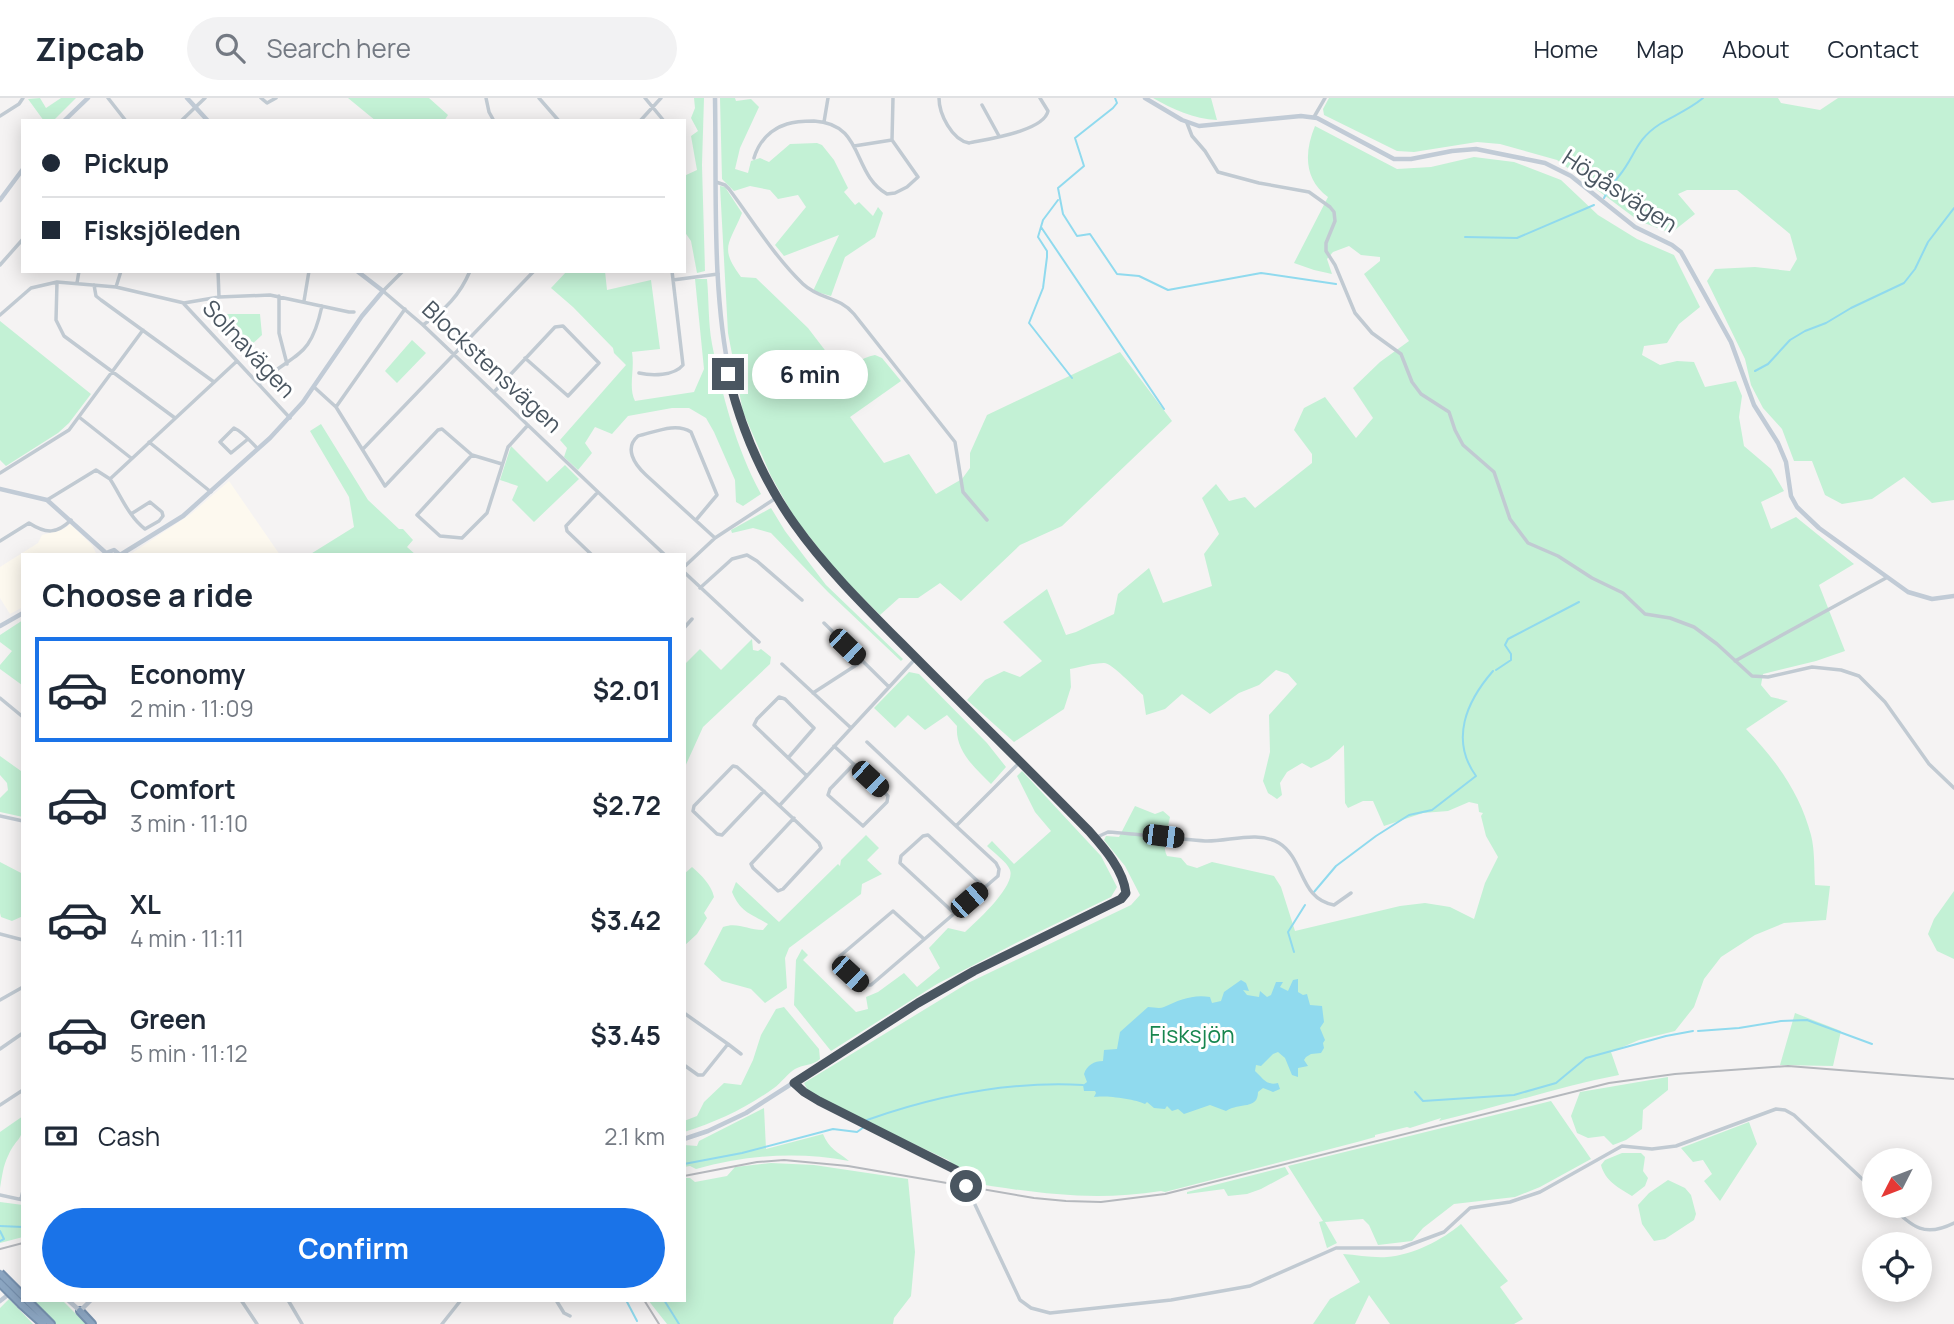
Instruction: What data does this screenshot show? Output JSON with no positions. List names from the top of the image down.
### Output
{
  "streets": {
    "street": ["Högåsvägen", "Solnavägen", "Blockstensvägen"]
  },
  "parks": ["Fisksjön"],
  "north": "bottom left",
  "page": {
    "header": "Zipcab",
    "search": "Search here",
    "nav": [
      "Home",
      "Map",
      "About",
      "Contact"
    ],
    "banner": ["Pickup", "Fisksjöleden"],
    "bubble": "6 min",
    "heading": "Choose a ride",
    "list": [
      {
        "name": "Economy",
        "note": "2 min · 11:09",
        "value": "$2.01"
      },
      {
        "name": "Comfort",
        "note": "3 min · 11:10",
        "value": "$2.72"
      },
      {
        "name": "XL",
        "note": "4 min · 11:11",
        "value": "$3.42"
      },
      {
        "name": "Green",
        "note": "5 min · 11:12",
        "value": "$3.45"
      }
    ],
    "pay": ["Cash", "2.1 km"],
    "buttons": "Confirm"
  }
}
